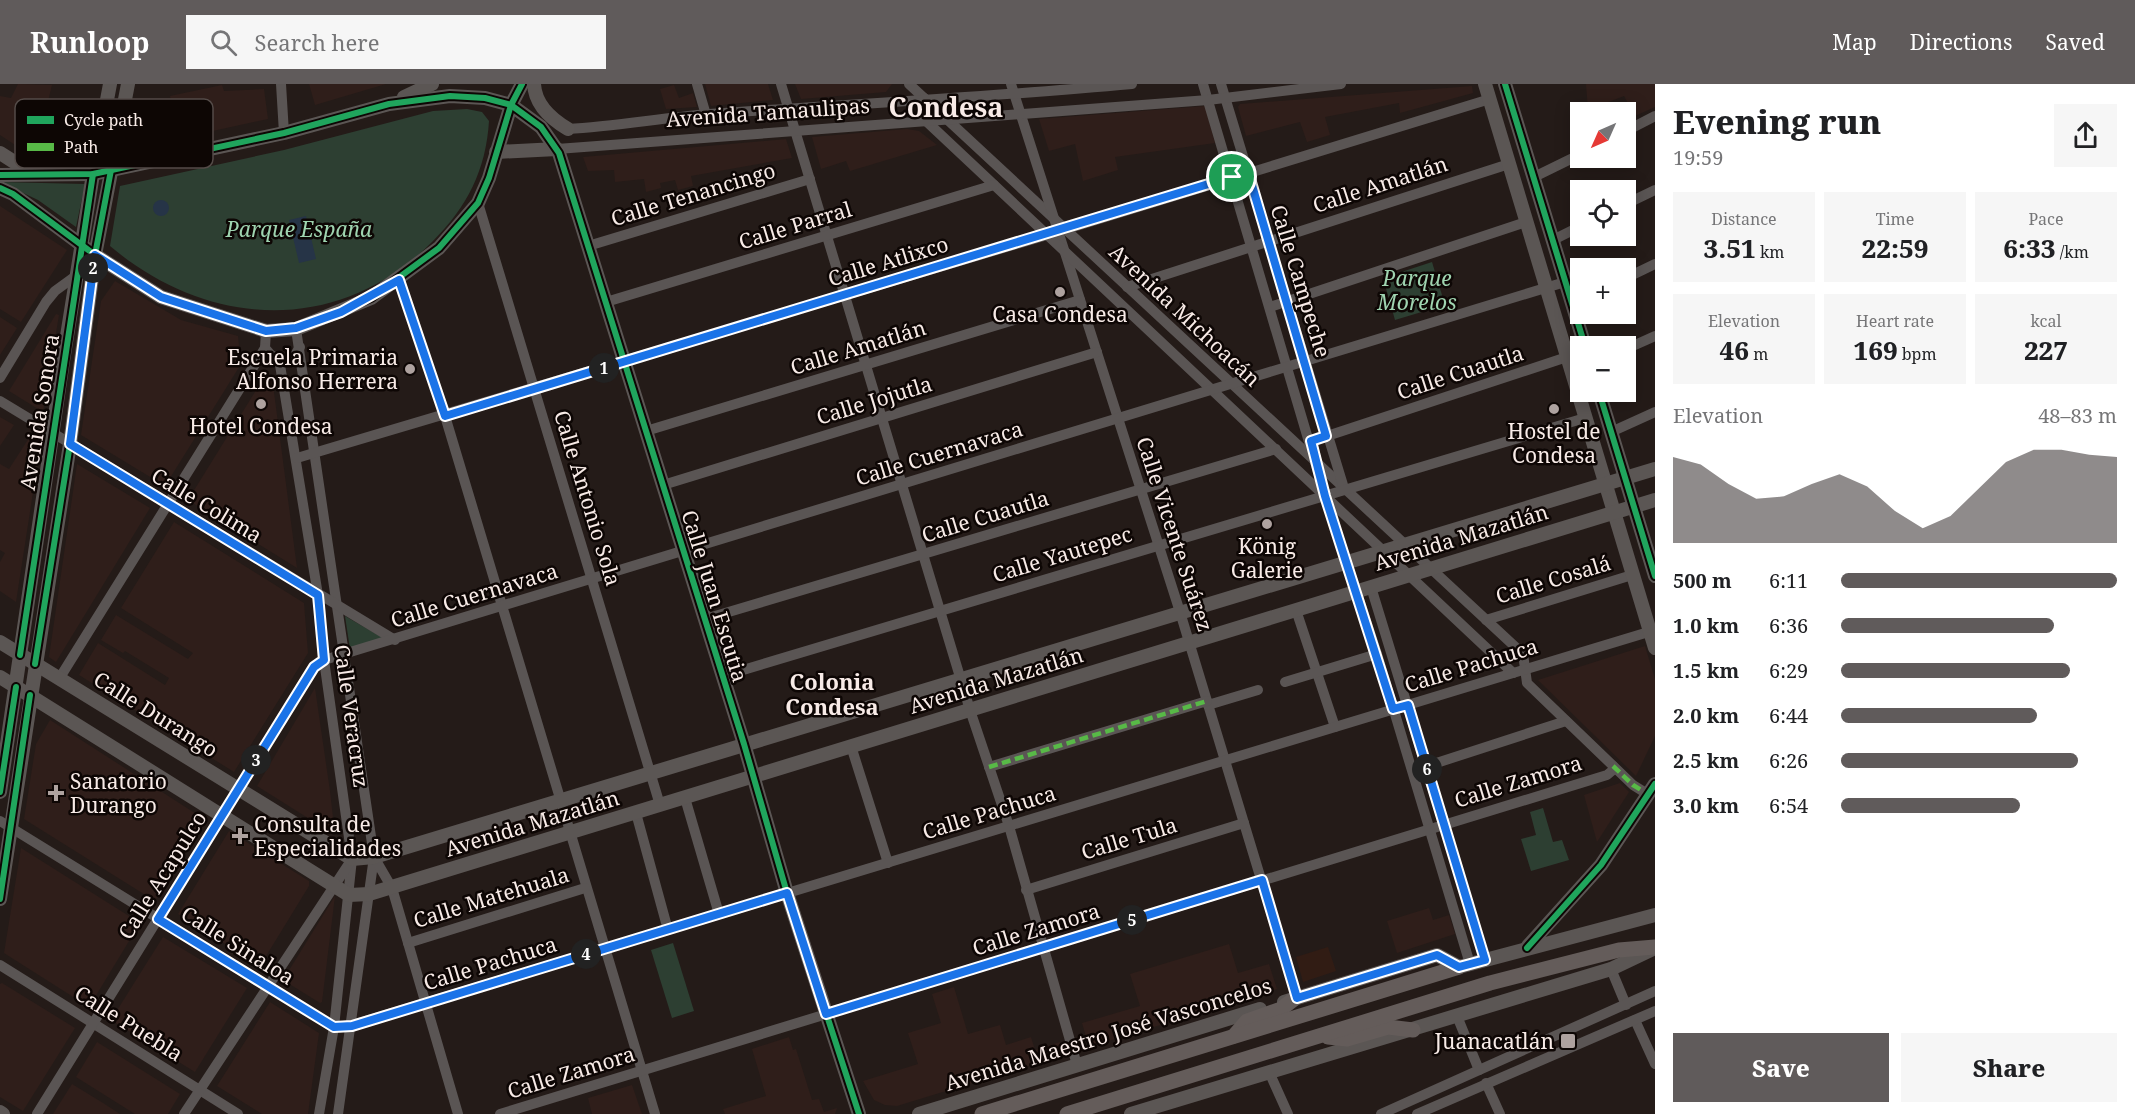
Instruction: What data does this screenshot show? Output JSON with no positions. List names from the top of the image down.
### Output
{
  "streets": {
    "main road": [
      "Avenida Sonora",
      "Avenida Mazatlán",
      "Calle Juan Escutia",
      "Calle Durango",
      "Avenida Maestro José Vasconcelos"
    ],
    "street": [
      "Avenida Tamaulipas",
      "Calle Amatlán",
      "Calle Tenancingo",
      "Calle Parral",
      "Calle Atlixco",
      "Calle Campeche",
      "Avenida Michoacán",
      "Calle Cuautla",
      "Calle Jojutla",
      "Calle Cuernavaca",
      "Calle Antonio Sola",
      "Calle Colima",
      "Calle Vicente Suárez",
      "Calle Yautepec",
      "Calle Cosalá",
      "Calle Pachuca",
      "Calle Veracruz",
      "Calle Zamora",
      "Calle Tula",
      "Calle Acapulco",
      "Calle Matehuala",
      "Calle Sinaloa",
      "Calle Puebla"
    ]
  },
  "crossings": [
    ["Avenida Tamaulipas", "Calle Campeche"],
    ["Avenida Tamaulipas", "Avenida Michoacán"],
    ["Avenida Tamaulipas", "Calle Vicente Suárez"],
    ["Avenida Tamaulipas", "Calle Juan Escutia"],
    ["Calle Amatlán", "Calle Campeche"],
    ["Calle Amatlán", "Avenida Michoacán"],
    ["Calle Amatlán", "Calle Vicente Suárez"],
    ["Calle Amatlán", "Calle Juan Escutia"],
    ["Calle Tenancingo", "Calle Juan Escutia"],
    ["Calle Parral", "Avenida Michoacán"],
    ["Calle Parral", "Calle Juan Escutia"],
    ["Calle Atlixco", "Calle Campeche"],
    ["Calle Atlixco", "Avenida Michoacán"],
    ["Calle Atlixco", "Calle Antonio Sola"],
    ["Calle Atlixco", "Calle Vicente Suárez"],
    ["Calle Atlixco", "Calle Juan Escutia"],
    ["Calle Atlixco", "Calle Veracruz"],
    ["Calle Campeche", "Avenida Michoacán"],
    ["Calle Campeche", "Calle Cuautla"],
    ["Calle Campeche", "Calle Cuernavaca"],
    ["Calle Campeche", "Avenida Mazatlán"],
    ["Calle Campeche", "Calle Yautepec"],
    ["Calle Campeche", "Calle Pachuca"],
    ["Calle Campeche", "Calle Zamora"],
    ["Calle Campeche", "Avenida Maestro José Vasconcelos"],
    ["Avenida Michoacán", "Calle Cuautla"],
    ["Avenida Michoacán", "Calle Cuernavaca"],
    ["Avenida Michoacán", "Calle Vicente Suárez"],
    ["Avenida Michoacán", "Avenida Mazatlán"],
    ["Avenida Michoacán", "Calle Yautepec"],
    ["Avenida Michoacán", "Calle Cosalá"],
    ["Avenida Michoacán", "Calle Pachuca"],
    ["Avenida Michoacán", "Calle Zamora"],
    ["Calle Cuautla", "Calle Vicente Suárez"],
    ["Calle Cuautla", "Calle Juan Escutia"],
    ["Calle Jojutla", "Calle Vicente Suárez"],
    ["Calle Jojutla", "Calle Juan Escutia"],
    ["Avenida Sonora", "Calle Colima"],
    ["Avenida Sonora", "Calle Durango"],
    ["Avenida Sonora", "Calle Sinaloa"],
    ["Calle Cuernavaca", "Calle Antonio Sola"],
    ["Calle Cuernavaca", "Calle Colima"],
    ["Calle Cuernavaca", "Calle Vicente Suárez"],
    ["Calle Cuernavaca", "Calle Juan Escutia"],
    ["Calle Cuernavaca", "Calle Veracruz"],
    ["Calle Cuernavaca", "Calle Acapulco"],
    ["Calle Antonio Sola", "Avenida Mazatlán"],
    ["Calle Colima", "Calle Veracruz"],
    ["Calle Vicente Suárez", "Avenida Mazatlán"],
    ["Calle Vicente Suárez", "Calle Yautepec"],
    ["Calle Vicente Suárez", "Calle Pachuca"],
    ["Calle Vicente Suárez", "Calle Zamora"],
    ["Calle Vicente Suárez", "Calle Tula"],
    ["Calle Vicente Suárez", "Avenida Maestro José Vasconcelos"],
    ["Avenida Mazatlán", "Calle Juan Escutia"],
    ["Avenida Mazatlán", "Calle Durango"],
    ["Avenida Mazatlán", "Calle Veracruz"],
    ["Calle Yautepec", "Calle Juan Escutia"],
    ["Calle Juan Escutia", "Calle Pachuca"],
    ["Calle Juan Escutia", "Calle Zamora"],
    ["Calle Pachuca", "Calle Veracruz"],
    ["Calle Pachuca", "Calle Sinaloa"],
    ["Calle Durango", "Calle Veracruz"],
    ["Calle Durango", "Calle Acapulco"],
    ["Calle Veracruz", "Calle Acapulco"],
    ["Calle Veracruz", "Calle Sinaloa"],
    ["Calle Acapulco", "Calle Sinaloa"],
    ["Calle Acapulco", "Calle Puebla"]
  ],
  "districts": ["Condesa", "Colonia Condesa"],
  "parks": ["Parque España", "Parque Morelos"],
  "places": {
    "other": [
      "Casa Condesa",
      "Escuela Primaria Alfonso Herrera",
      "Hotel Condesa",
      "Hostel de Condesa",
      "König Galerie"
    ],
    "health": ["Sanatorio Durango", "Consulta de Especialidades"],
    "transit": ["Juanacatlán"]
  },
  "legend": ["Cycle path", "Path"],
  "north": "bottom left",
  "page": {
    "header": "Runloop",
    "search": "Search here",
    "nav": ["Map", "Directions", "Saved"],
    "heading": ["Evening run", "19:59"],
    "map_buttons": ["+", "−"],
    "stats": [
      ["Distance", "3.51 km"],
      ["Time", "22:59"],
      ["Pace", "6:33 /km"],
      ["Elevation", "46 m"],
      ["Heart rate", "169 bpm"],
      ["kcal", "227"]
    ],
    "pins": [
      "2",
      "1",
      "3",
      "6",
      "5",
      "4"
    ],
    "chart": ["Elevation", "48–83 m"],
    "list": [
      {
        "name": "500 m",
        "note": "6:11"
      },
      {
        "name": "1.0 km",
        "note": "6:36"
      },
      {
        "name": "1.5 km",
        "note": "6:29"
      },
      {
        "name": "2.0 km",
        "note": "6:44"
      },
      {
        "name": "2.5 km",
        "note": "6:26"
      },
      {
        "name": "3.0 km",
        "note": "6:54"
      }
    ],
    "buttons": ["Save", "Share"]
  }
}
